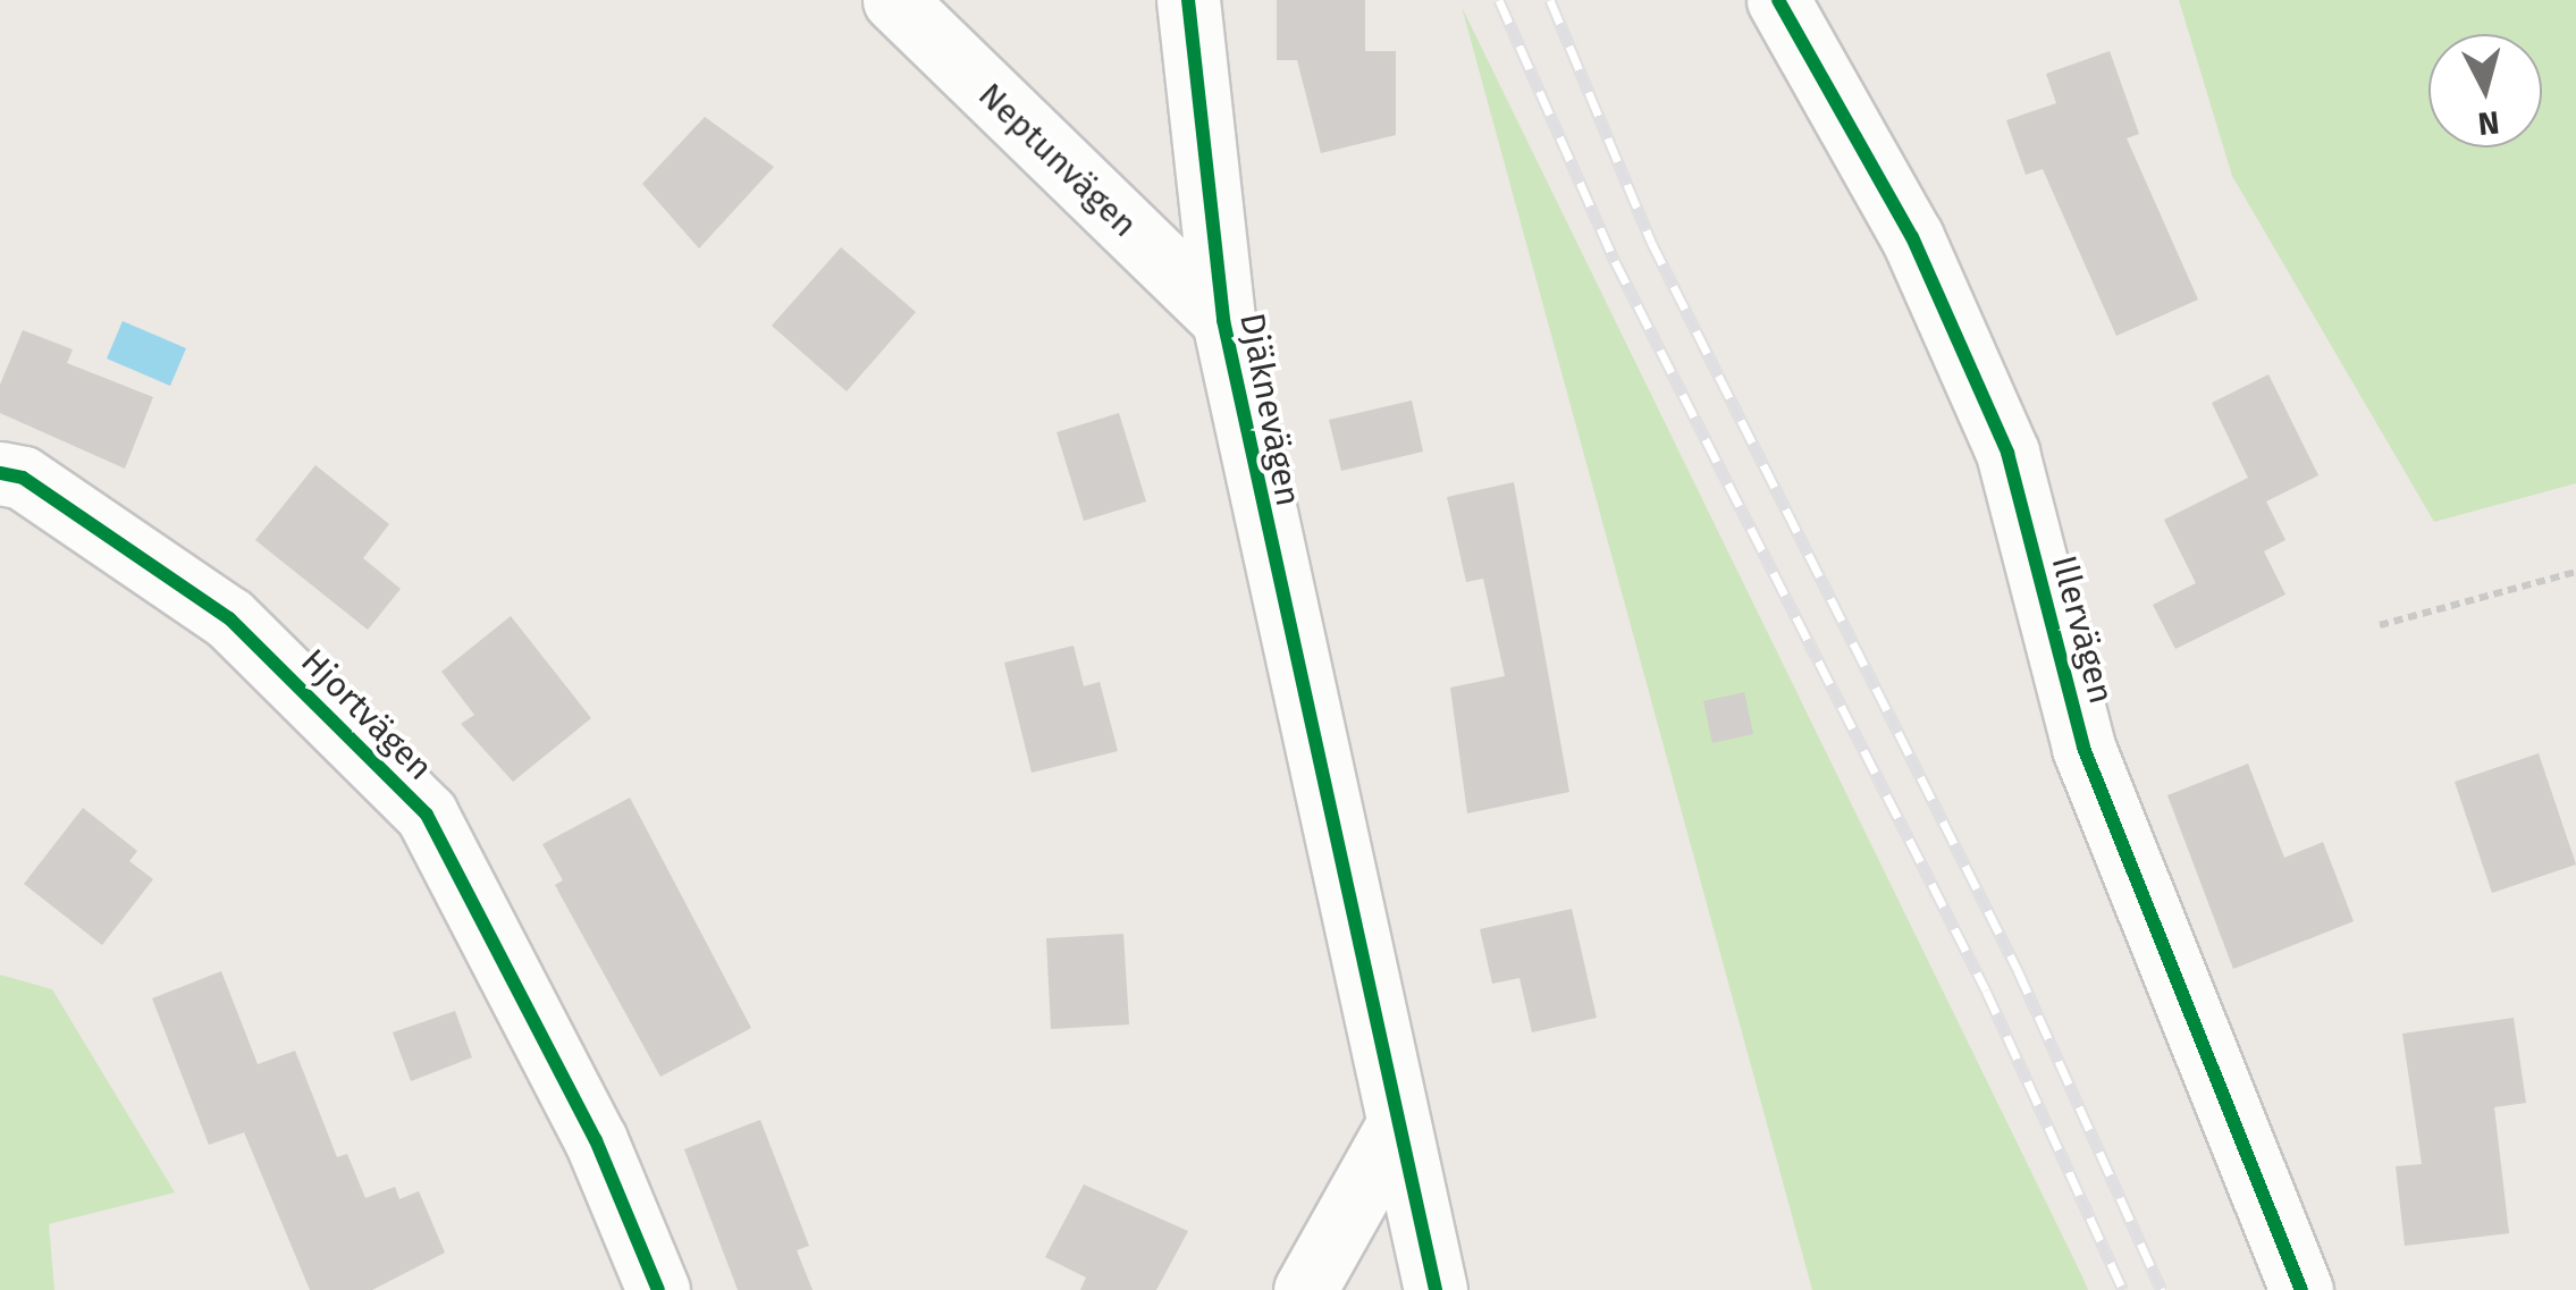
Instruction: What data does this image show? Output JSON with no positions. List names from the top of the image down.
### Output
{
  "streets": {
    "street": [
      "Neptunvägen",
      "Djäknevägen",
      "Illervägen",
      "Hjortvägen"
    ]
  },
  "crossings": [
    ["Neptunvägen", "Djäknevägen"]
  ],
  "north": "bottom"
}
